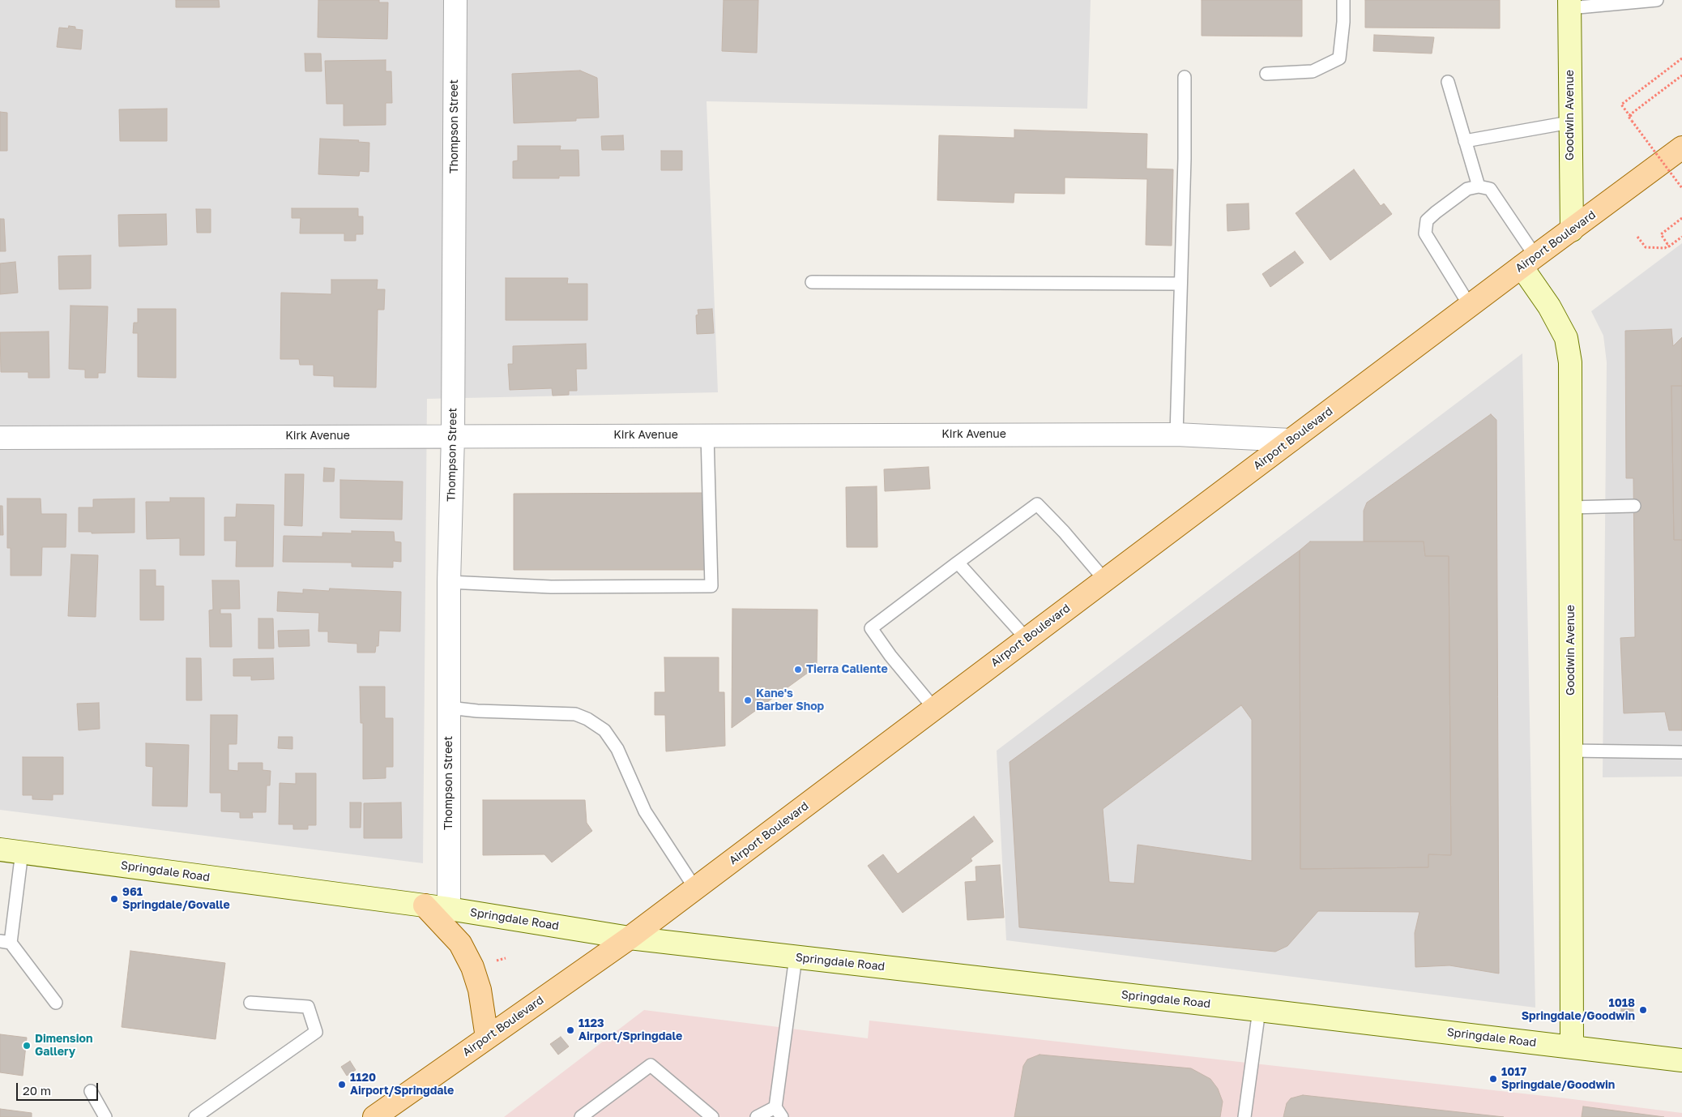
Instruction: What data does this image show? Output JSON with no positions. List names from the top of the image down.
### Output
{
  "streets": {
    "main road": ["Goodwin Avenue", "Airport Boulevard", "Springdale Road"],
    "street": ["Thompson Street", "Kirk Avenue"]
  },
  "crossings": [
    ["Goodwin Avenue", "Airport Boulevard"],
    ["Goodwin Avenue", "Springdale Road"],
    ["Thompson Street", "Kirk Avenue"],
    ["Thompson Street", "Springdale Road"],
    ["Airport Boulevard", "Kirk Avenue"],
    ["Airport Boulevard", "Springdale Road"]
  ],
  "places": [
    "Tierra Caliente",
    "Kane's Barber Shop",
    "961 Springdale/Govalle",
    "1018 Springdale/Goodwin",
    "1123 Airport/Springdale",
    "Dimension Gallery",
    "1017 Springdale/Goodwin",
    "1120 Airport/Springdale"
  ],
  "scale_bar": "20 m"
}
